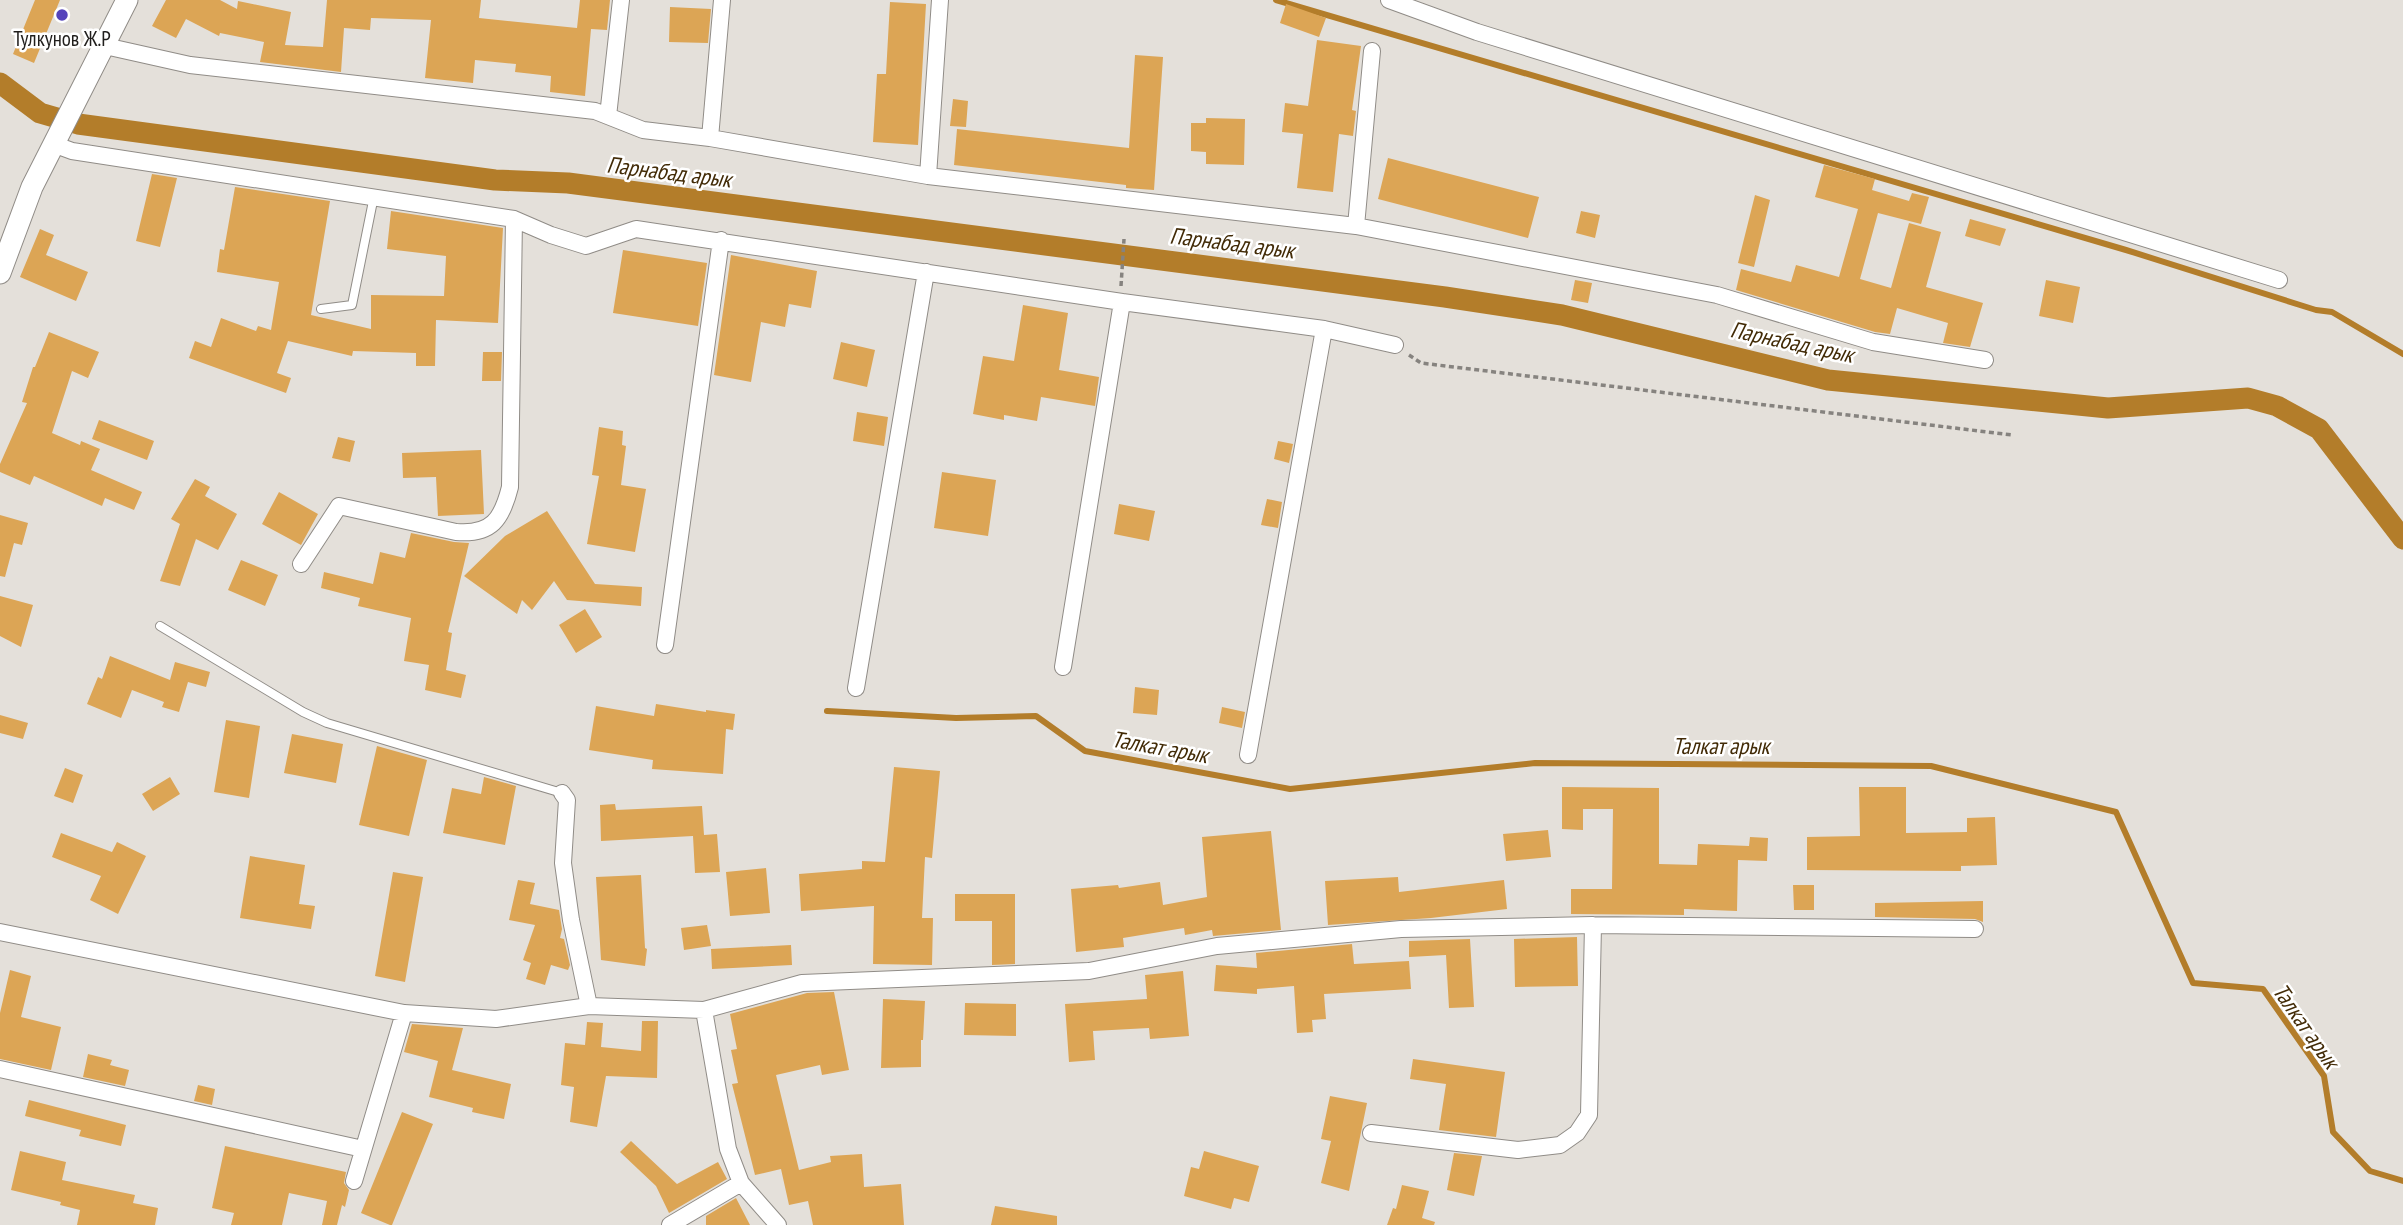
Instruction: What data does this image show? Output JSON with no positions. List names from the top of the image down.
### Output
{
  "water": ["Парнабад арык", "Талкат арык"],
  "places": ["Тулкунов Ж.Р"]
}
